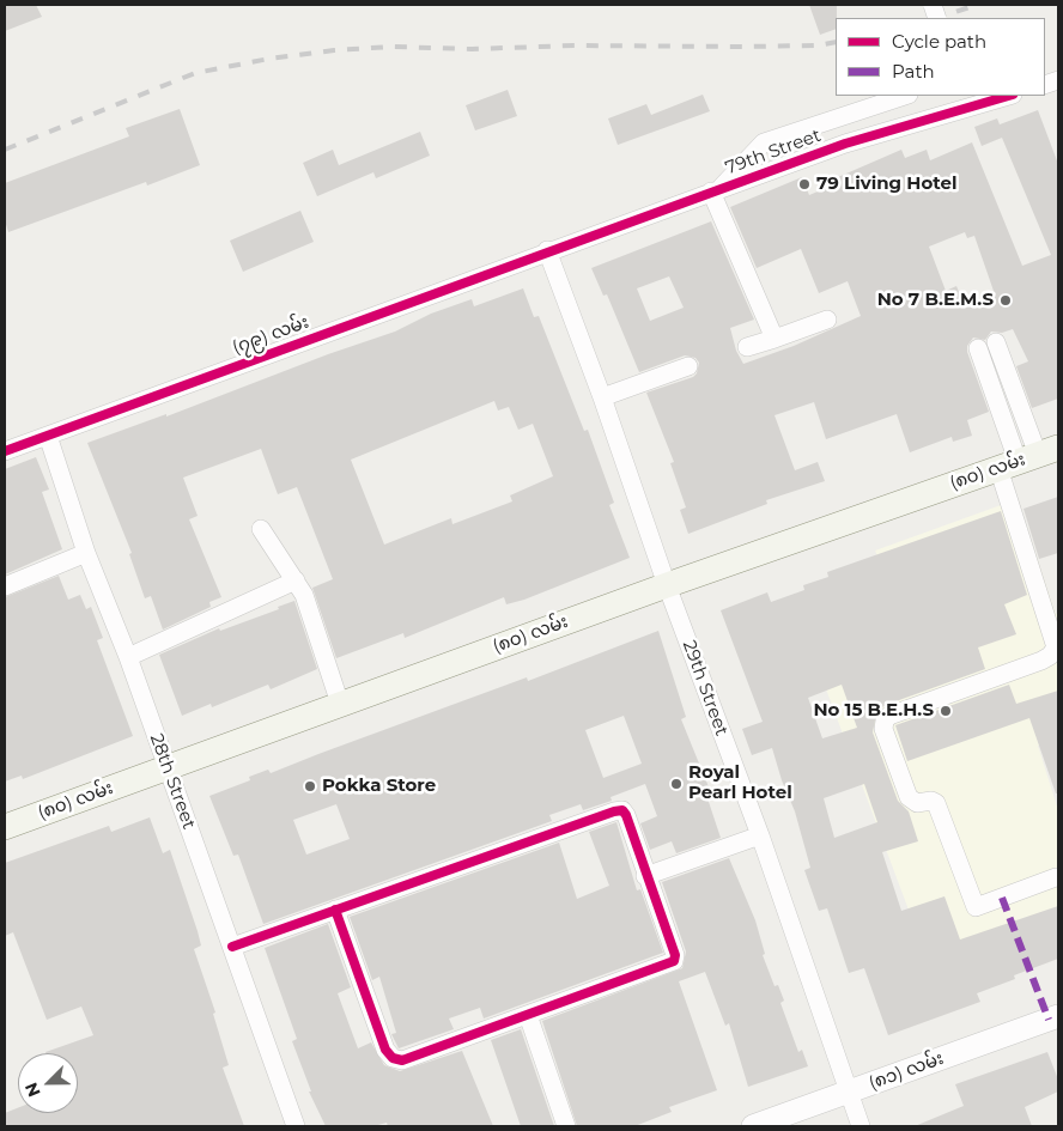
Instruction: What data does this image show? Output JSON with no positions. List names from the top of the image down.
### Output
{
  "streets": {
    "main road": ["(၈၀) လမ်း"],
    "street": [
      "79th Street",
      "(၇၉) လမ်း",
      "29th Street",
      "28th Street",
      "(၈၁) လမ်း"
    ]
  },
  "crossings": [
    ["79th Street", "(၇၉) လမ်း"],
    ["79th Street", "29th Street"],
    ["(၇၉) လမ်း", "29th Street"],
    ["(၇၉) လမ်း", "28th Street"],
    ["(၈၀) လမ်း", "29th Street"],
    ["(၈၀) လမ်း", "28th Street"],
    ["29th Street", "(၈၁) လမ်း"]
  ],
  "places": [
    "79 Living Hotel",
    "No 7 B.E.M.S",
    "No 15 B.E.H.S",
    "Royal Pearl Hotel",
    "Pokka Store"
  ],
  "legend": ["Cycle path", "Path"],
  "north": "bottom left"
}
